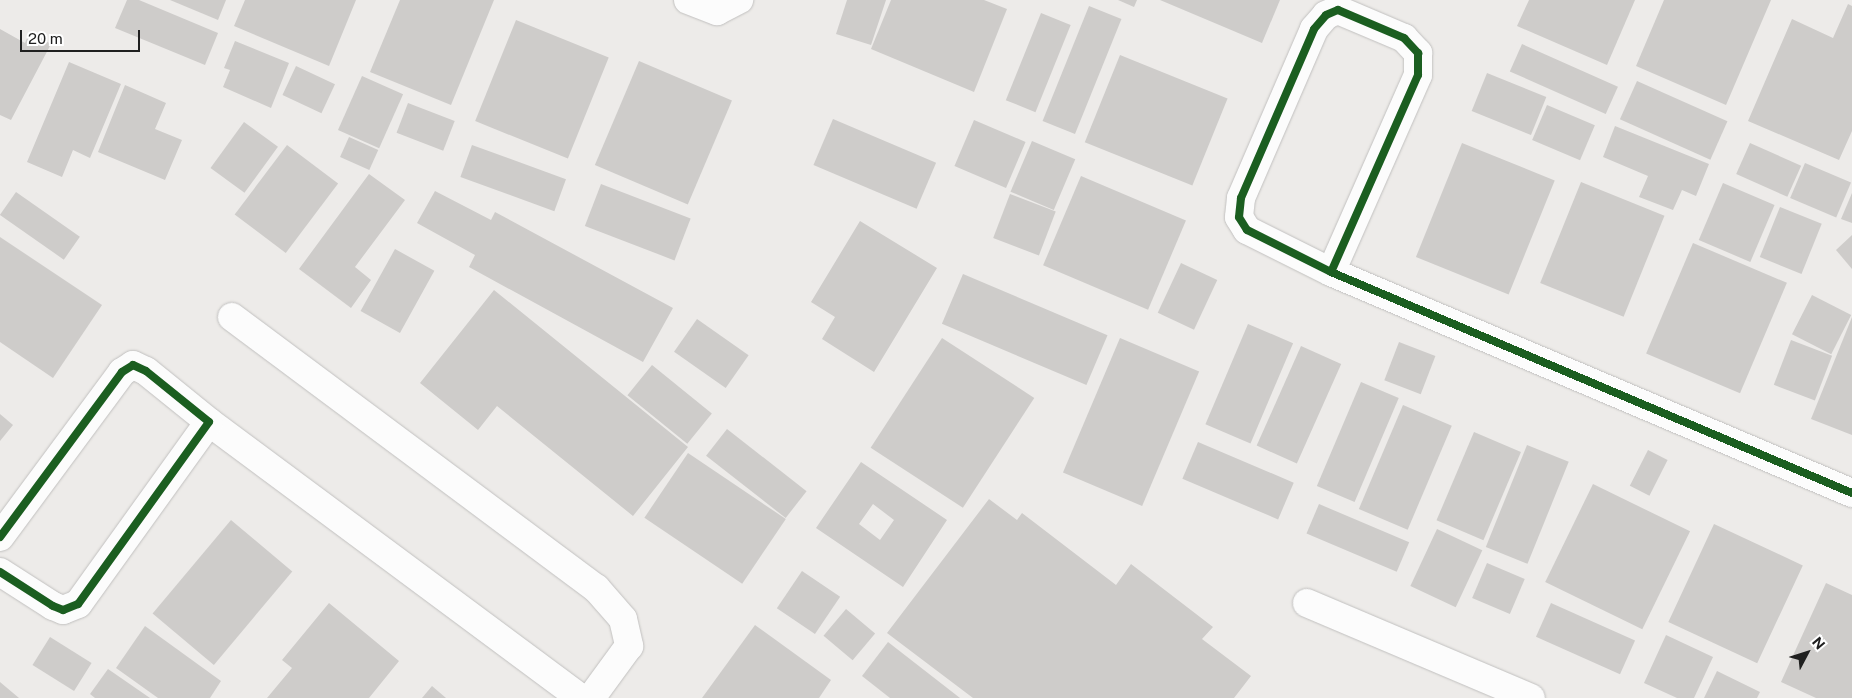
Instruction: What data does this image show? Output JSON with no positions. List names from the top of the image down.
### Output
{
  "scale_bar": "20 m",
  "north": "top right"
}
